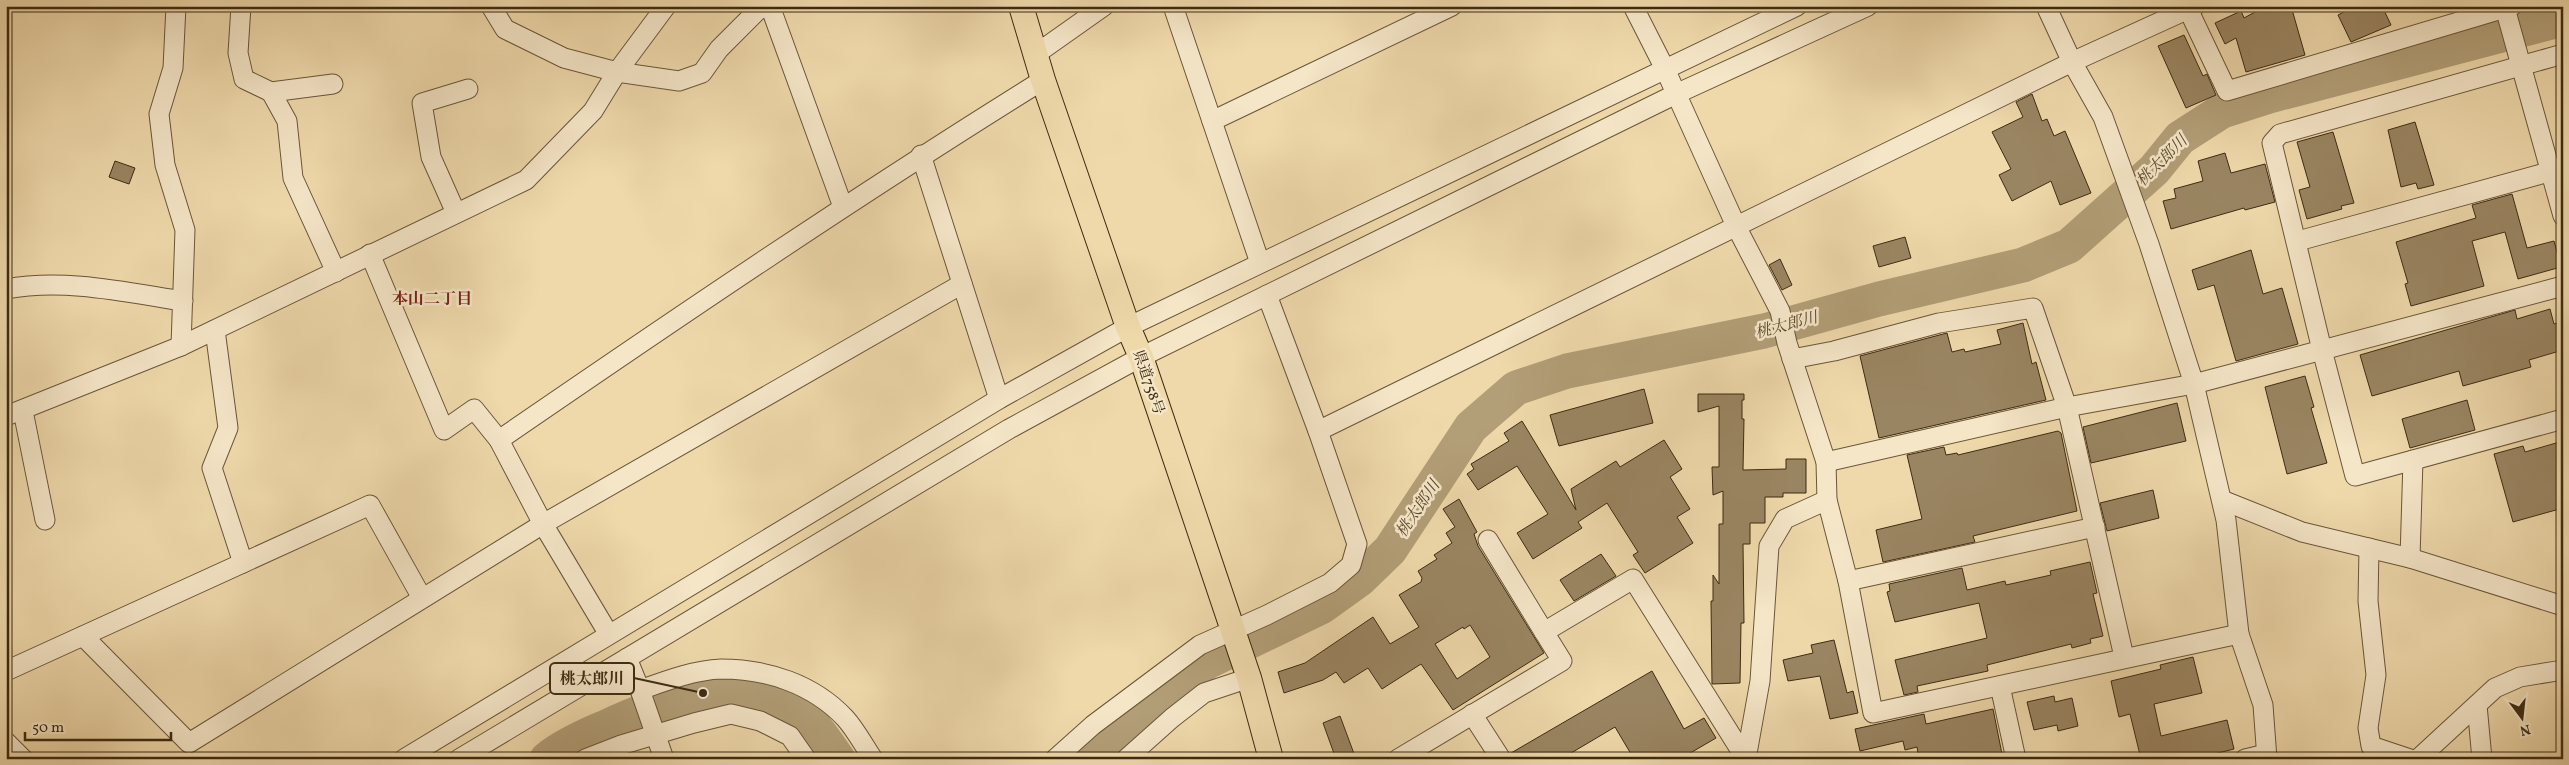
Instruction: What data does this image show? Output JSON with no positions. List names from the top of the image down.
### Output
{
  "streets": {
    "main road": ["県道758号"]
  },
  "districts": ["本山二丁目"],
  "water": ["桃太郎川"],
  "places": ["桃太郎川"],
  "scale_bar": "50 m",
  "north": "bottom"
}
